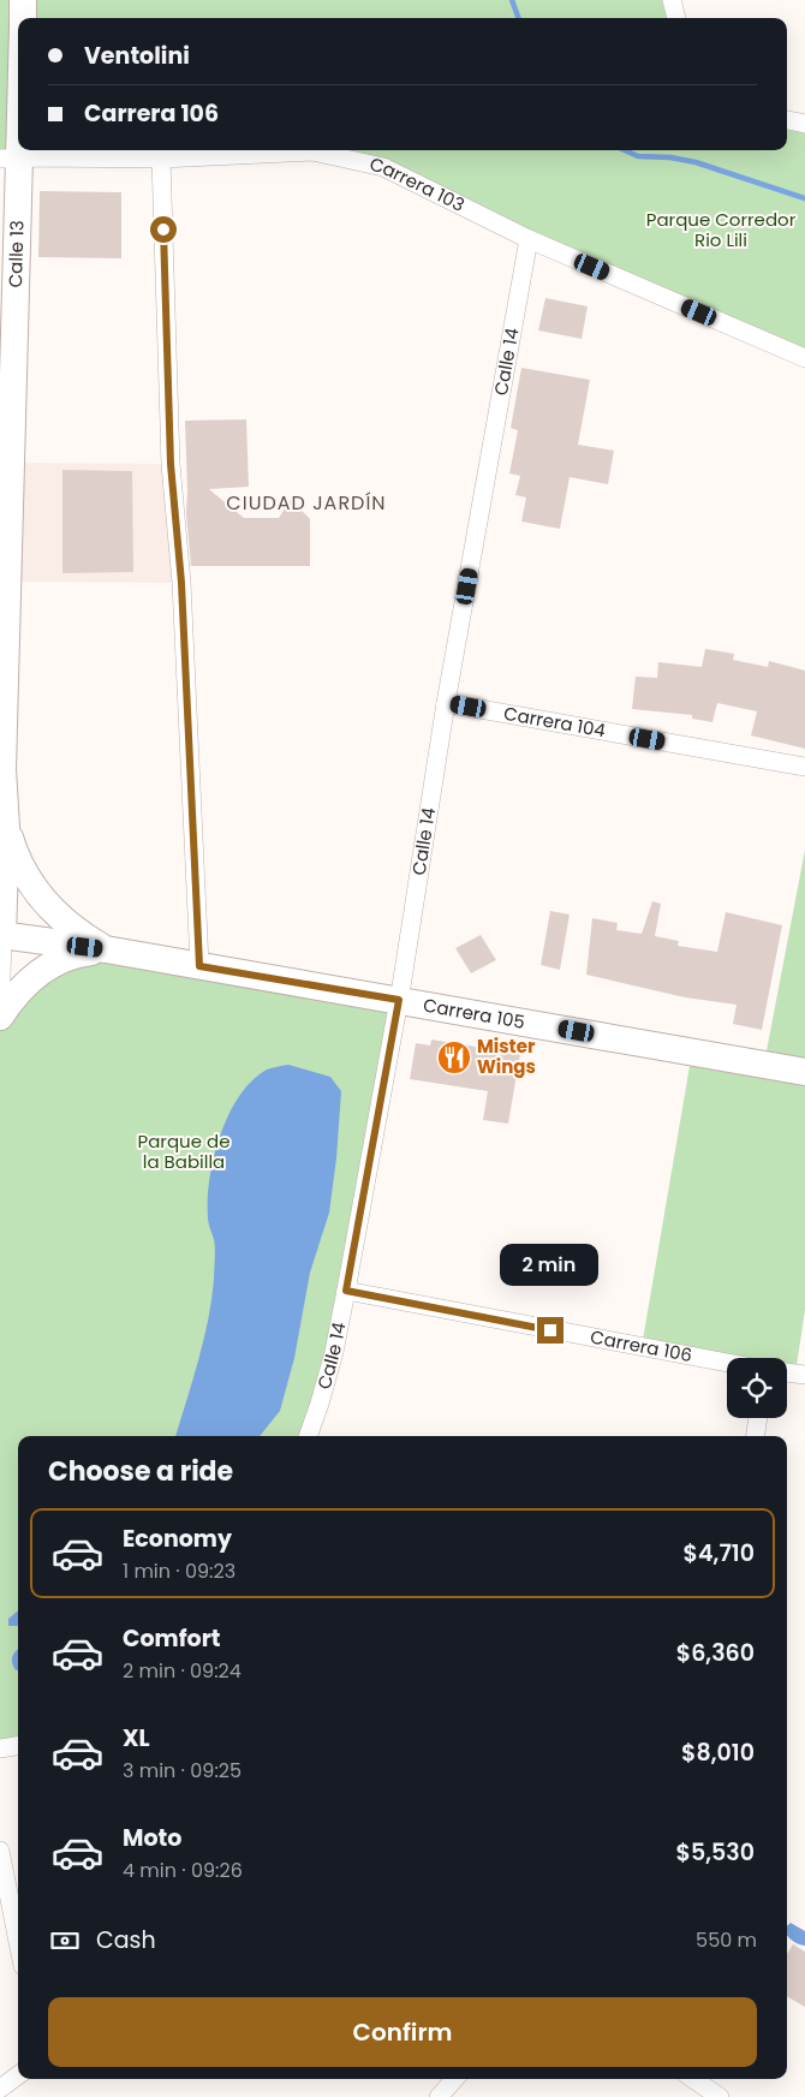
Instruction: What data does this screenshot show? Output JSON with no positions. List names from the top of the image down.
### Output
{
  "streets": {
    "main road": ["Calle 13", "Carrera 105"],
    "street": [
      "Carrera 103",
      "Calle 14",
      "Carrera 104",
      "Carrera 106"
    ]
  },
  "crossings": [
    ["Carrera 103", "Calle 13"],
    ["Carrera 103", "Calle 14"],
    ["Calle 13", "Carrera 105"],
    ["Calle 14", "Carrera 104"],
    ["Calle 14", "Carrera 105"],
    ["Calle 14", "Carrera 106"]
  ],
  "districts": ["CIUDAD JARDÍN"],
  "parks": ["Parque Corredor Rio Lili", "Parque de la Babilla"],
  "places": {
    "restaurant": ["Mister Wings"]
  },
  "page": {
    "banner": ["Ventolini", "Carrera 106"],
    "bubble": "2 min",
    "heading": "Choose a ride",
    "list": [
      {
        "name": "Economy",
        "note": "1 min · 09:23",
        "value": "$4,710"
      },
      {
        "name": "Comfort",
        "note": "2 min · 09:24",
        "value": "$6,360"
      },
      {
        "name": "XL",
        "note": "3 min · 09:25",
        "value": "$8,010"
      },
      {
        "name": "Moto",
        "note": "4 min · 09:26",
        "value": "$5,530"
      }
    ],
    "pay": ["Cash", "550 m"],
    "buttons": "Confirm"
  }
}
